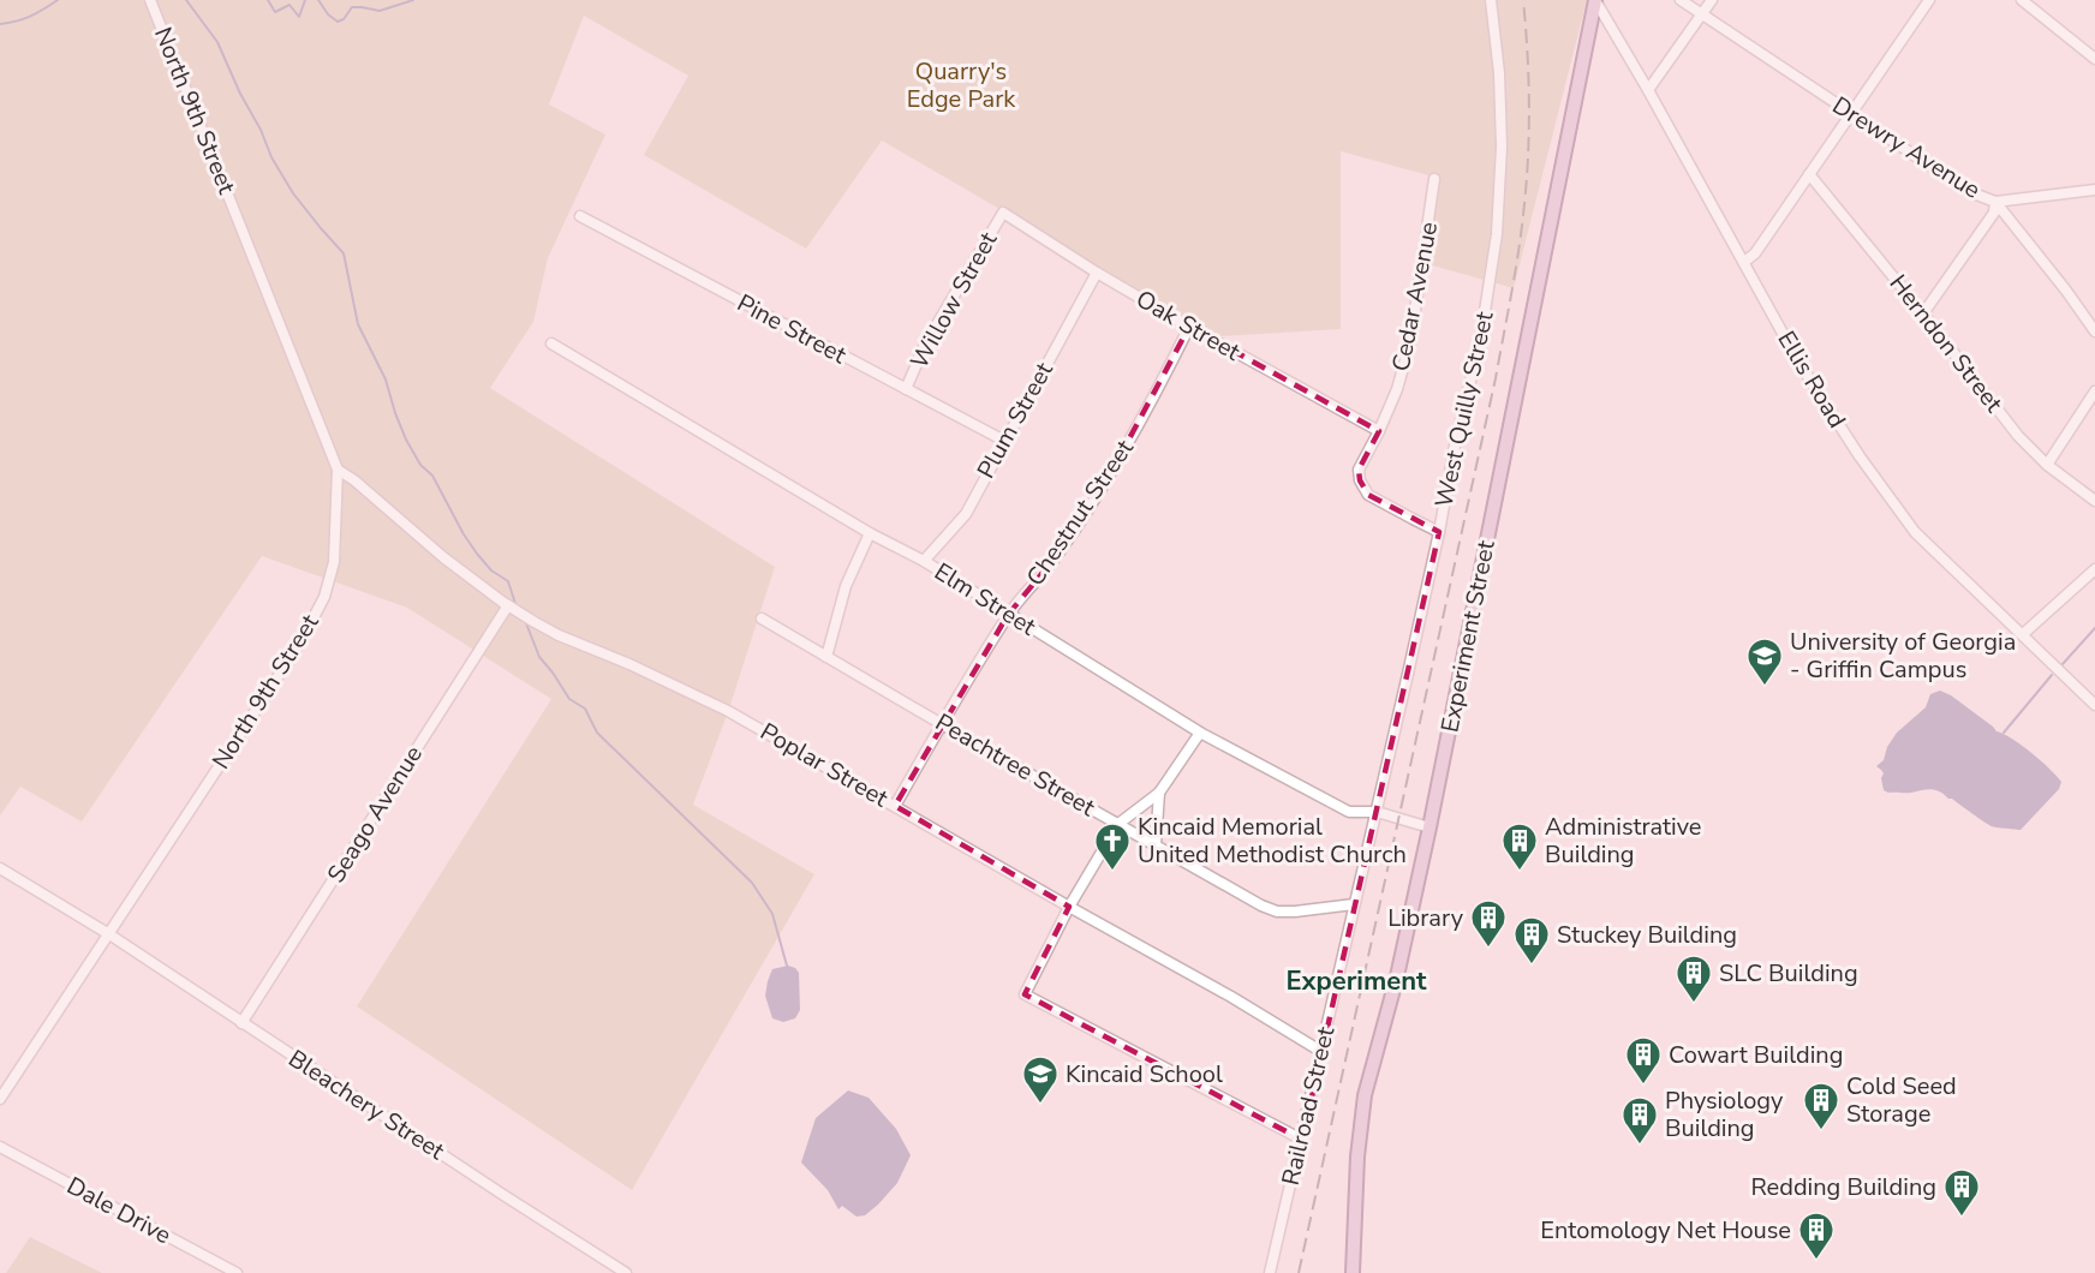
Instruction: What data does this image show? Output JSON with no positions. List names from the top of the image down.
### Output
{
  "streets": {
    "main road": ["Experiment Street"],
    "street": [
      "North 9th Street",
      "Drewry Avenue",
      "Cedar Avenue",
      "Willow Street",
      "Oak Street",
      "Pine Street",
      "Herndon Street",
      "Ellis Road",
      "West Quilly Street",
      "Plum Street",
      "Chestnut Street",
      "Elm Street",
      "Poplar Street",
      "Peachtree Street",
      "Seago Avenue",
      "Bleachery Street",
      "Railroad Street",
      "Dale Drive"
    ]
  },
  "crossings": [
    ["North 9th Street", "Poplar Street"],
    ["North 9th Street", "Bleachery Street"],
    ["Cedar Avenue", "Oak Street"],
    ["Cedar Avenue", "West Quilly Street"],
    ["Willow Street", "Oak Street"],
    ["Willow Street", "Pine Street"],
    ["Oak Street", "Plum Street"],
    ["Oak Street", "Chestnut Street"],
    ["Pine Street", "Plum Street"],
    ["Ellis Road", "Experiment Street"],
    ["West Quilly Street", "Elm Street"],
    ["West Quilly Street", "Railroad Street"],
    ["Plum Street", "Elm Street"],
    ["Chestnut Street", "Elm Street"],
    ["Chestnut Street", "Poplar Street"],
    ["Chestnut Street", "Peachtree Street"],
    ["Elm Street", "Experiment Street"],
    ["Elm Street", "Railroad Street"],
    ["Poplar Street", "Seago Avenue"],
    ["Poplar Street", "Railroad Street"],
    ["Peachtree Street", "Railroad Street"],
    ["Seago Avenue", "Bleachery Street"]
  ],
  "districts": ["Experiment"],
  "parks": ["Quarry's Edge Park"],
  "places": {
    "school or university": ["University of Georgia - Griffin Campus", "Kincaid School"],
    "church": ["Kincaid Memorial United Methodist Church"],
    "building": [
      "Administrative Building",
      "Library",
      "Stuckey Building",
      "SLC Building",
      "Cowart Building",
      "Cold Seed Storage",
      "Physiology Building",
      "Redding Building",
      "Entomology Net House"
    ]
  }
}
